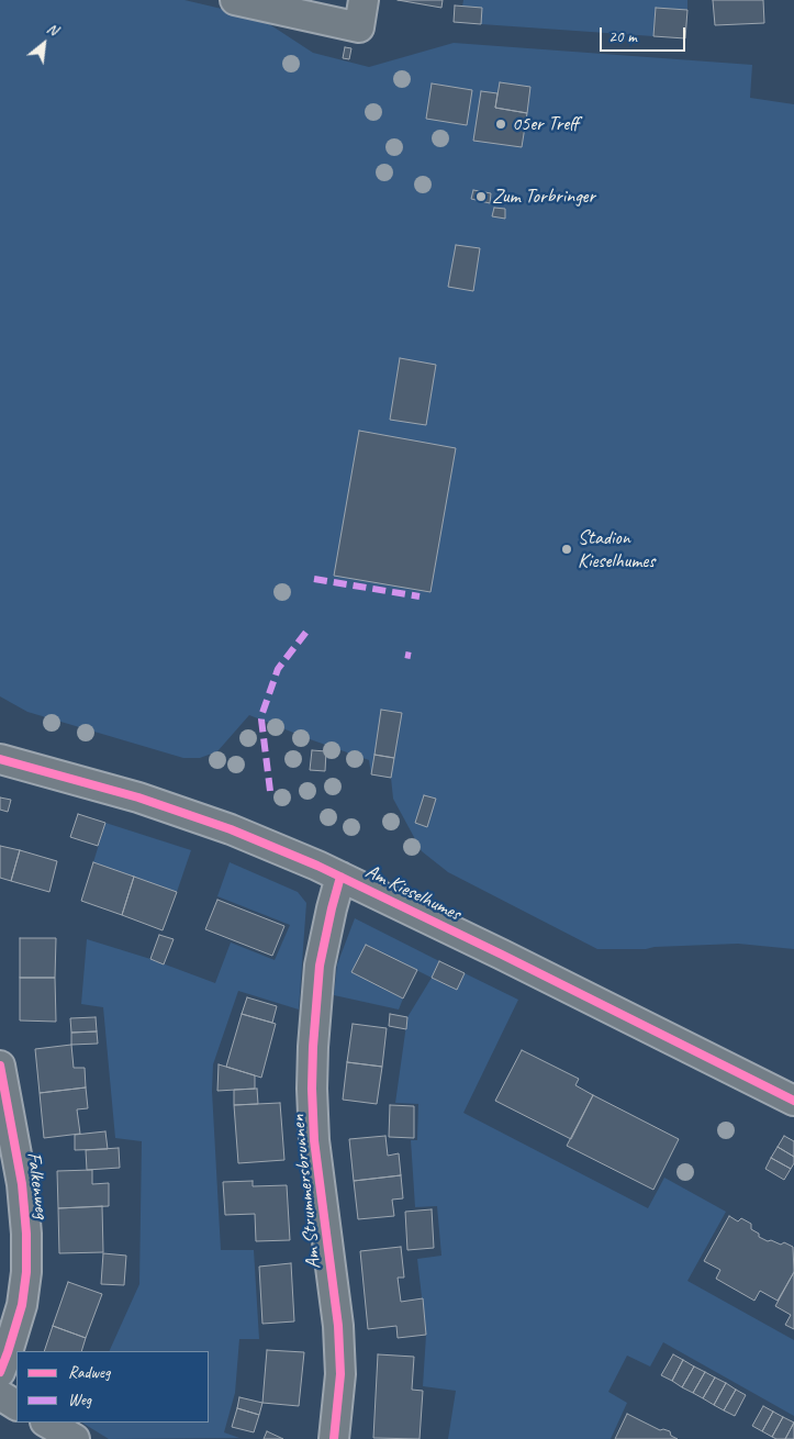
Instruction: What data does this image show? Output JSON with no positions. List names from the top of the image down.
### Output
{
  "streets": {
    "street": ["Am Kieselhumes", "Falkenweg", "Am Strummersbrunnen"]
  },
  "crossings": [
    ["Am Kieselhumes", "Am Strummersbrunnen"]
  ],
  "places": ["05er Treff", "Zum Torbringer", "Stadion Kieselhumes"],
  "legend": ["Radweg", "Weg"],
  "scale_bar": "20 m",
  "north": "top right"
}
